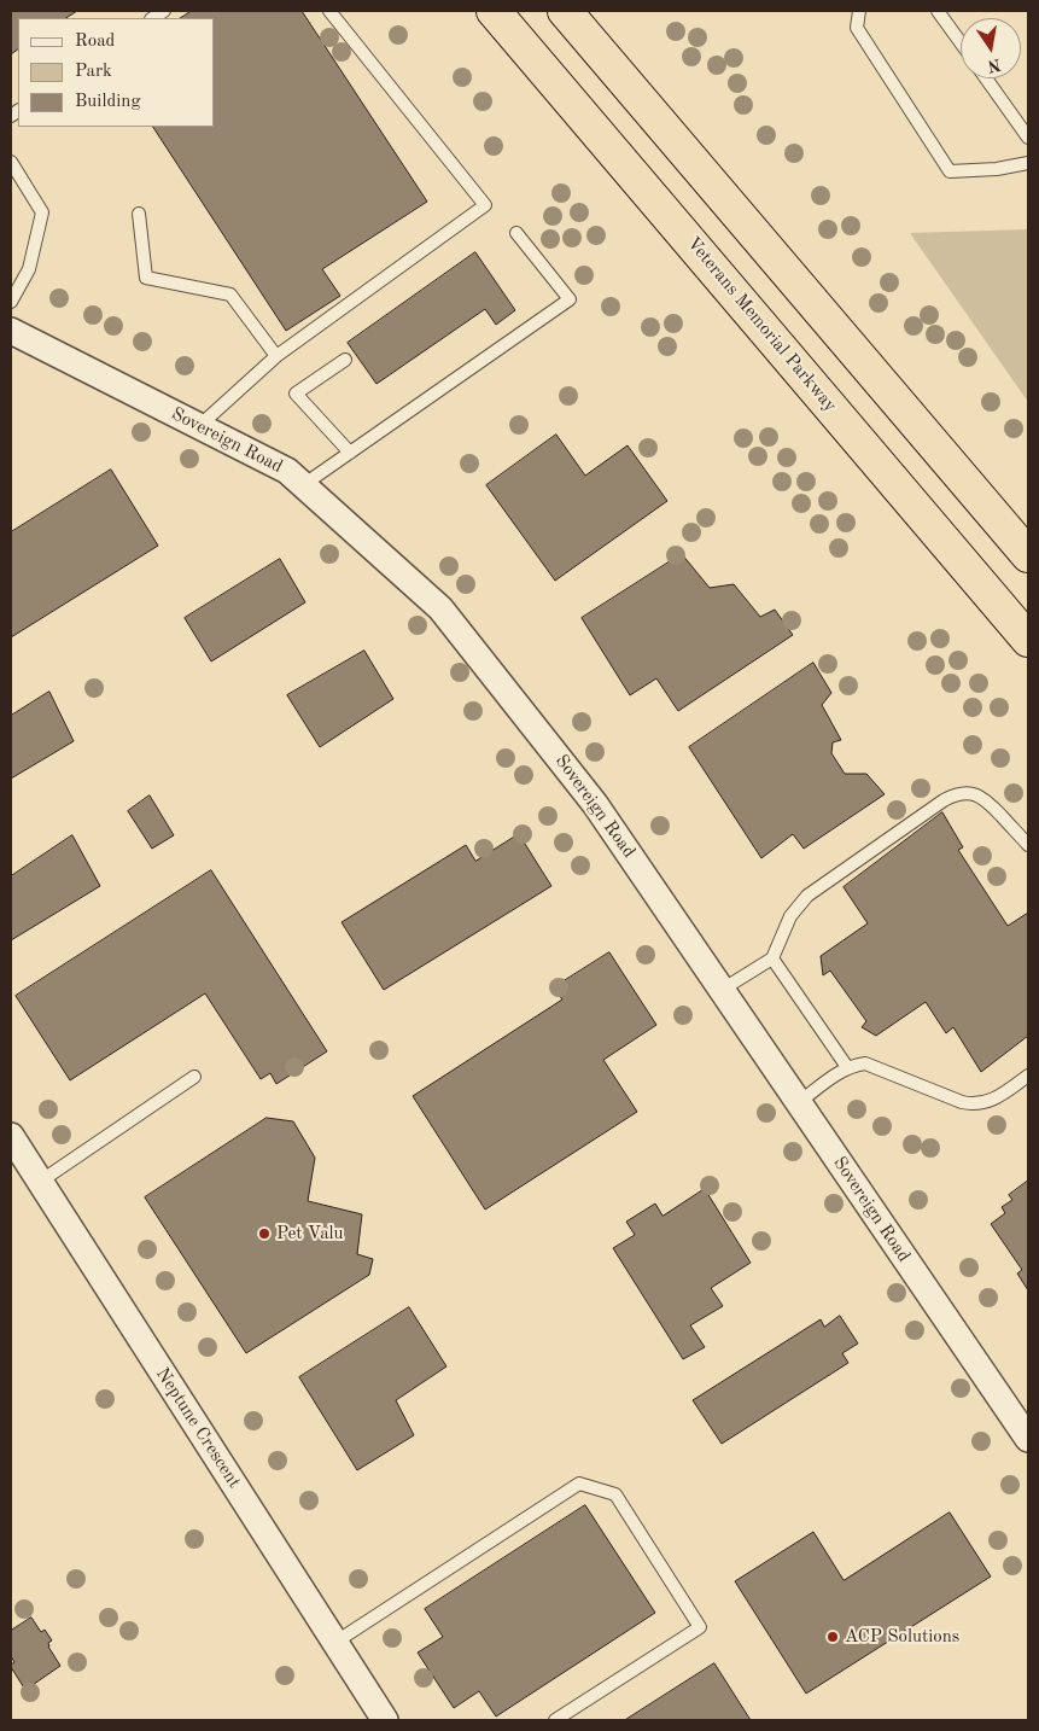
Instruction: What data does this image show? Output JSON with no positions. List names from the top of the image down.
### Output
{
  "streets": {
    "highway": ["Veterans Memorial Parkway"],
    "street": ["Sovereign Road", "Neptune Crescent"]
  },
  "places": ["Pet Valu", "ACP Solutions"],
  "legend": ["Road", "Park", "Building"],
  "north": "bottom"
}
